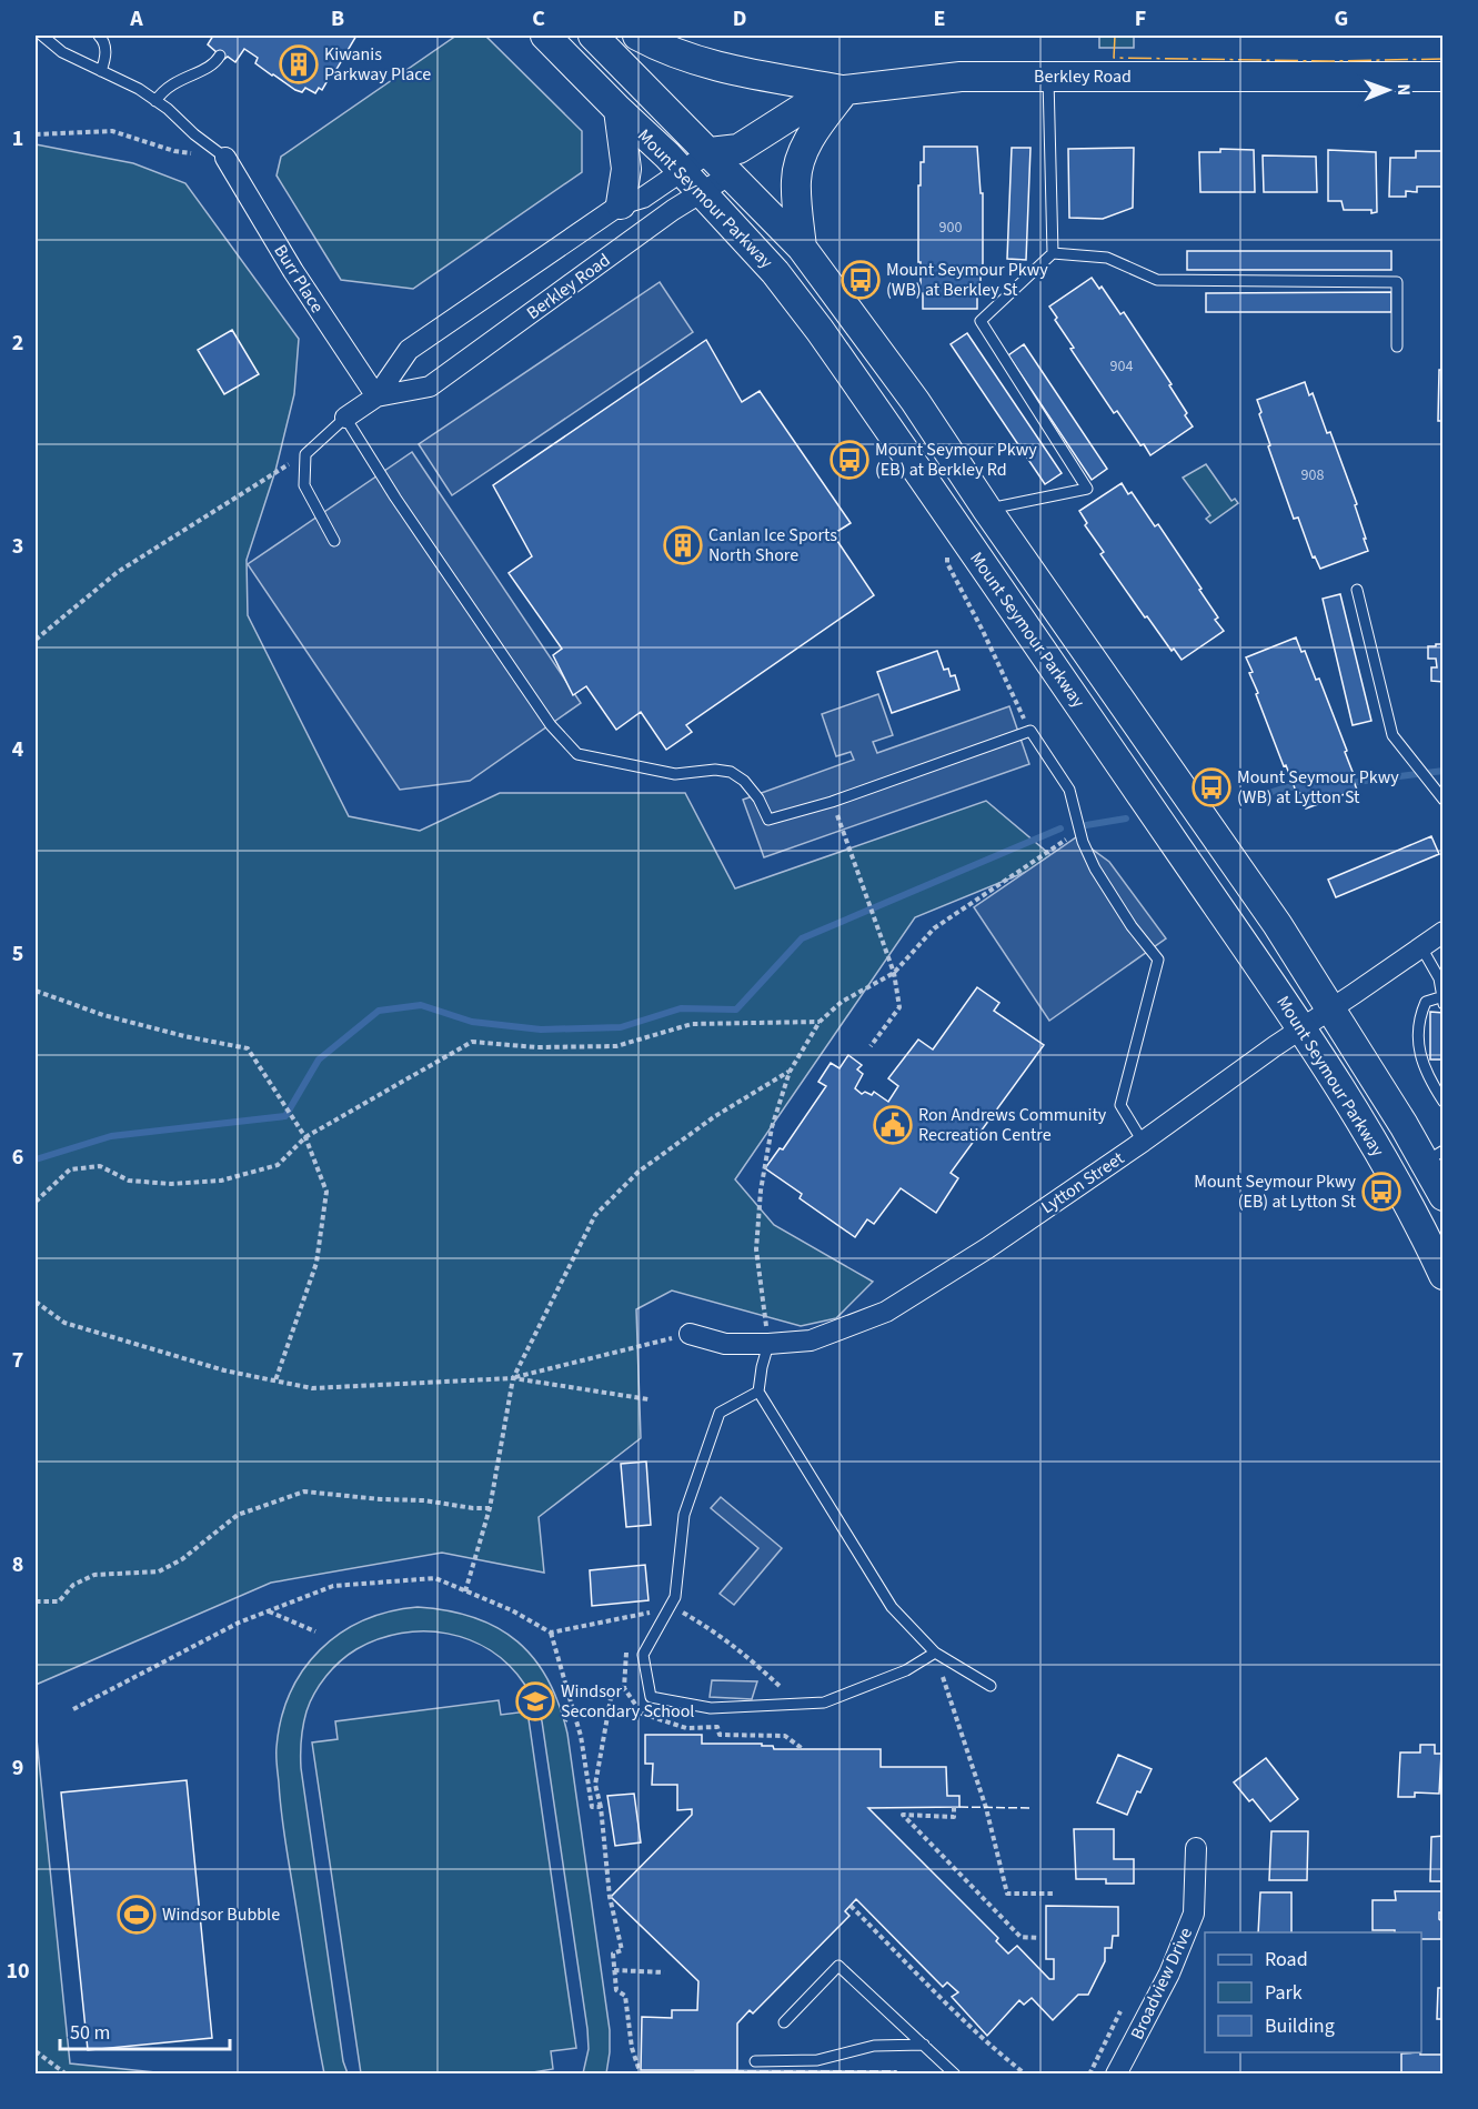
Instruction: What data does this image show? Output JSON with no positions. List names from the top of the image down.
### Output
{
  "streets": {
    "main road": ["Berkley Road", "Mount Seymour Parkway"],
    "street": ["Burr Place", "Lytton Street", "Broadview Drive"]
  },
  "crossings": [
    ["Berkley Road", "Mount Seymour Parkway"],
    ["Berkley Road", "Burr Place"],
    ["Mount Seymour Parkway", "Lytton Street"]
  ],
  "places": {
    "building": ["Kiwanis Parkway Place", "Canlan Ice Sports North Shore"],
    "bus stop": [
      "Mount Seymour Pkwy (WB) at Berkley St",
      "Mount Seymour Pkwy (EB) at Berkley Rd",
      "Mount Seymour Pkwy (WB) at Lytton St",
      "Mount Seymour Pkwy (EB) at Lytton St"
    ],
    "public building": ["Ron Andrews Community Recreation Centre"],
    "school or university": ["Windsor Secondary School"],
    "sports": ["Windsor Bubble"]
  },
  "house_numbers": ["900", "904", "908"],
  "legend": ["Road", "Park", "Building"],
  "scale_bar": "50 m",
  "north": "right",
  "grid": {
    "columns": [
      "A",
      "B",
      "C",
      "D",
      "E",
      "F",
      "G"
    ],
    "rows": [
      "1",
      "2",
      "3",
      "4",
      "5",
      "6",
      "7",
      "8",
      "9",
      "10"
    ]
  }
}
